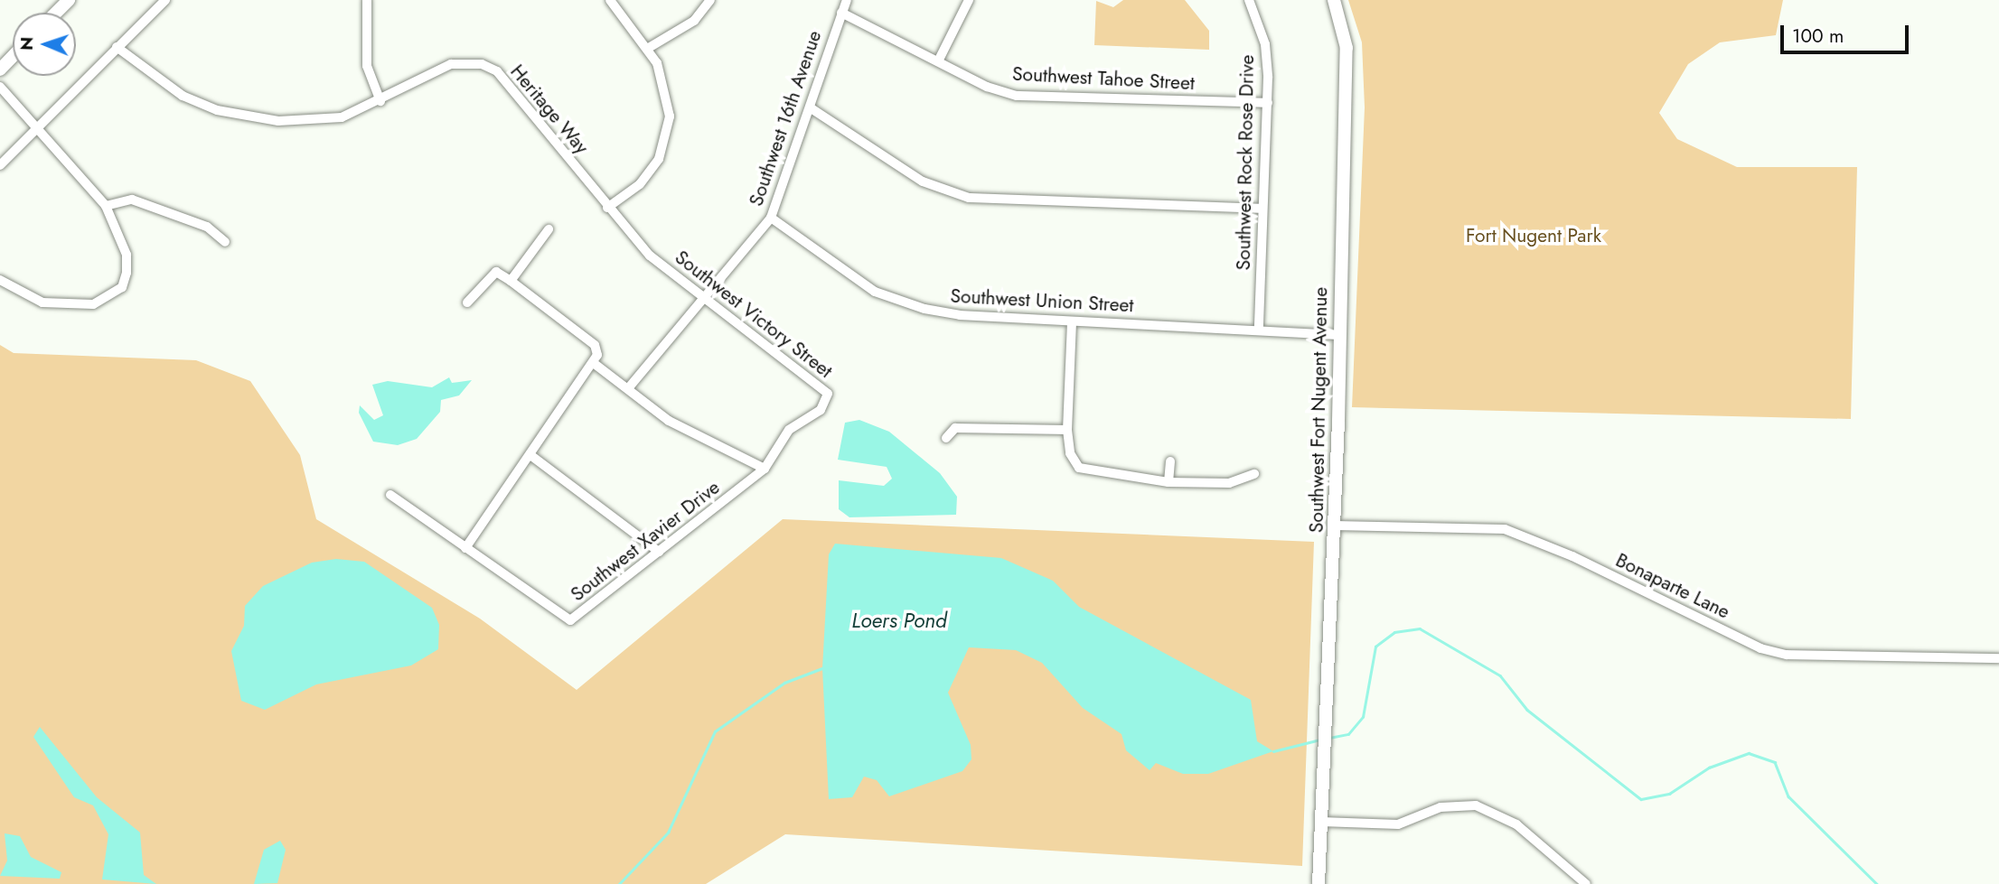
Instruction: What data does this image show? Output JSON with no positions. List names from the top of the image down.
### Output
{
  "streets": {
    "street": [
      "Southwest Tahoe Street",
      "Heritage Way",
      "Southwest 16th Avenue",
      "Southwest Rock Rose Drive",
      "Southwest Union Street",
      "Southwest Victory Street",
      "Southwest Fort Nugent Avenue",
      "Southwest Xavier Drive",
      "Bonaparte Lane"
    ]
  },
  "crossings": [
    ["Southwest Tahoe Street", "Southwest 16th Avenue"],
    ["Southwest Tahoe Street", "Southwest Rock Rose Drive"],
    ["Heritage Way", "Southwest Victory Street"],
    ["Southwest 16th Avenue", "Southwest Union Street"],
    ["Southwest 16th Avenue", "Southwest Victory Street"],
    ["Southwest Rock Rose Drive", "Southwest Union Street"],
    ["Southwest Union Street", "Southwest Fort Nugent Avenue"],
    ["Southwest Victory Street", "Southwest Xavier Drive"],
    ["Southwest Fort Nugent Avenue", "Bonaparte Lane"]
  ],
  "water": ["Loers Pond"],
  "parks": ["Fort Nugent Park"],
  "scale_bar": "100 m",
  "north": "left"
}
